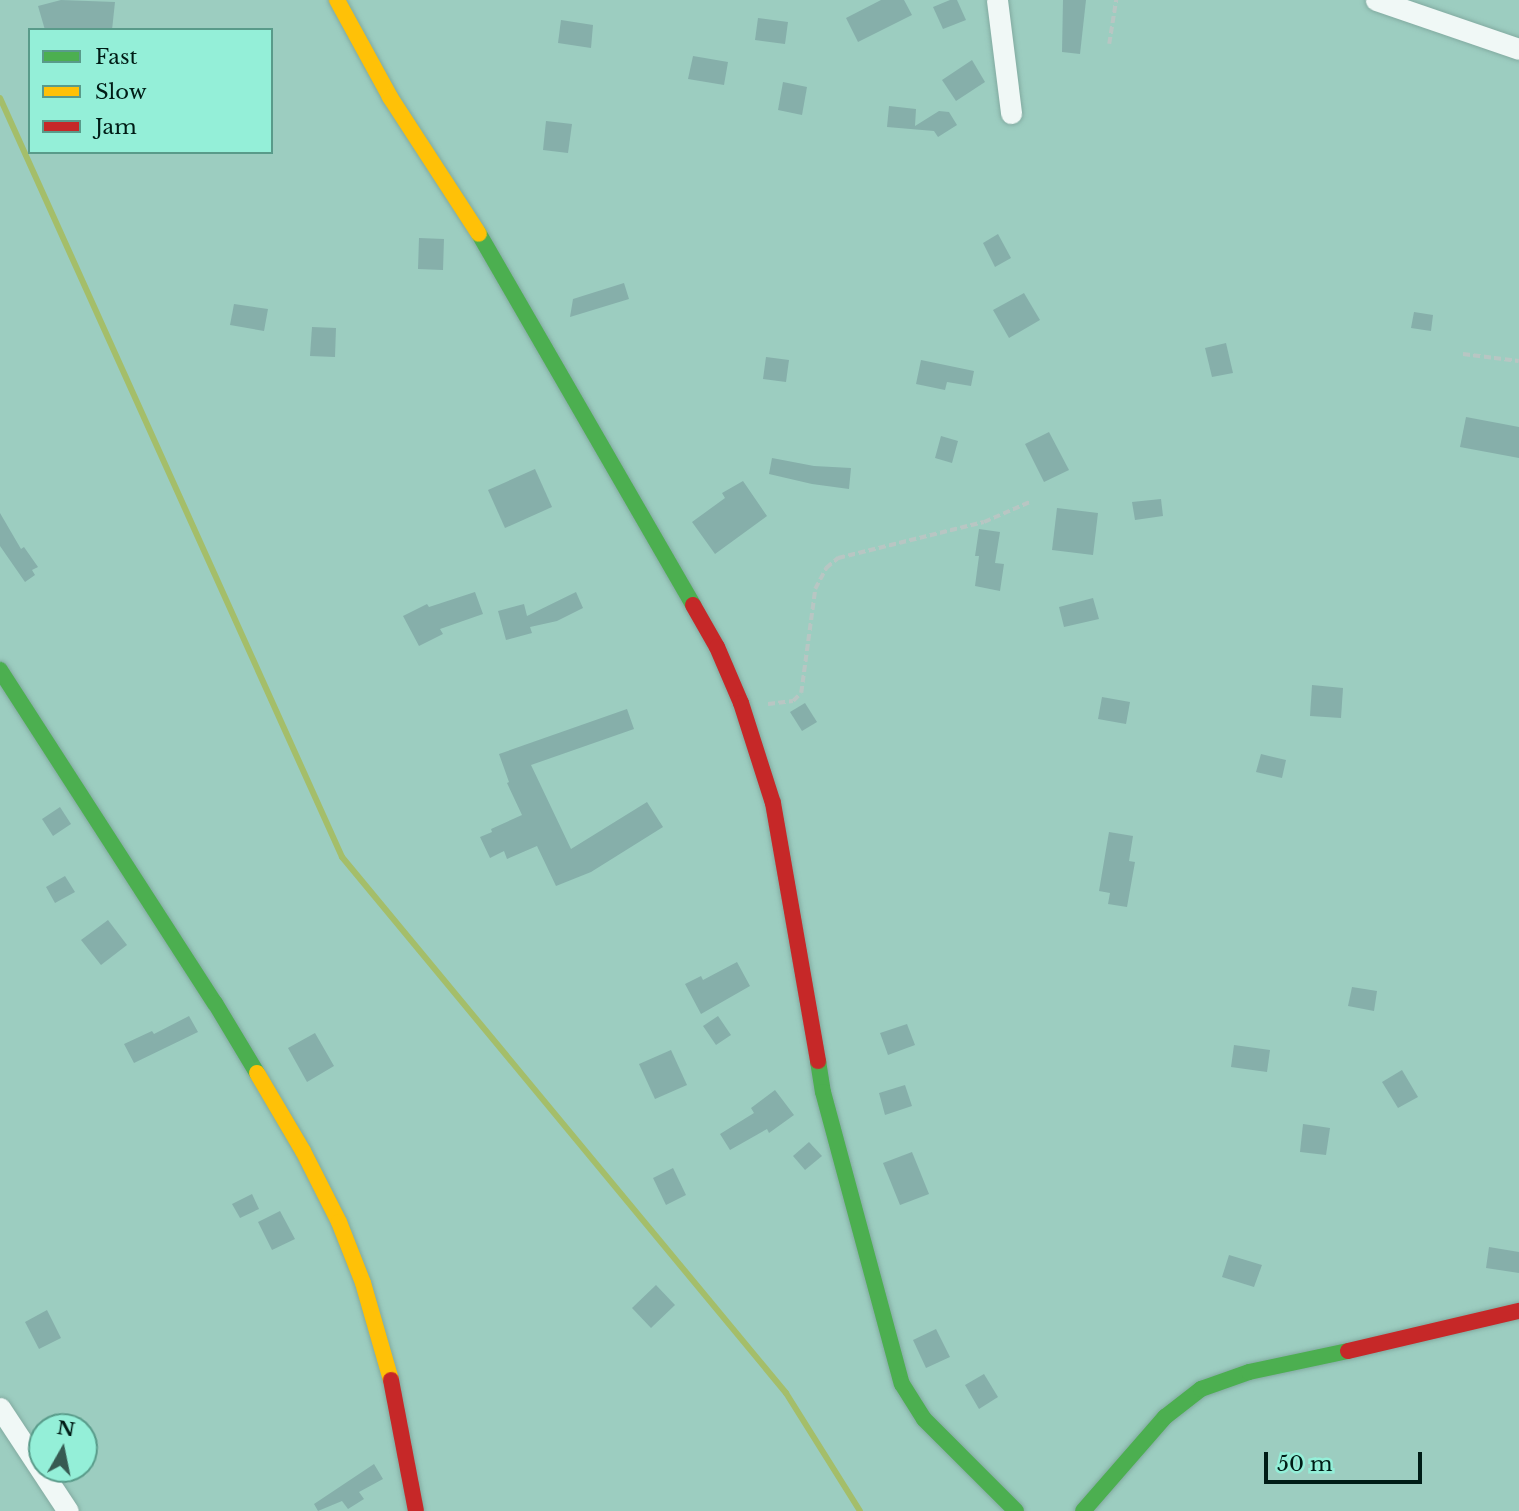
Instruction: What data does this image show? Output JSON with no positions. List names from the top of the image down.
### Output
{
  "legend": ["Fast", "Slow", "Jam"],
  "scale_bar": "50 m",
  "north": "top"
}
